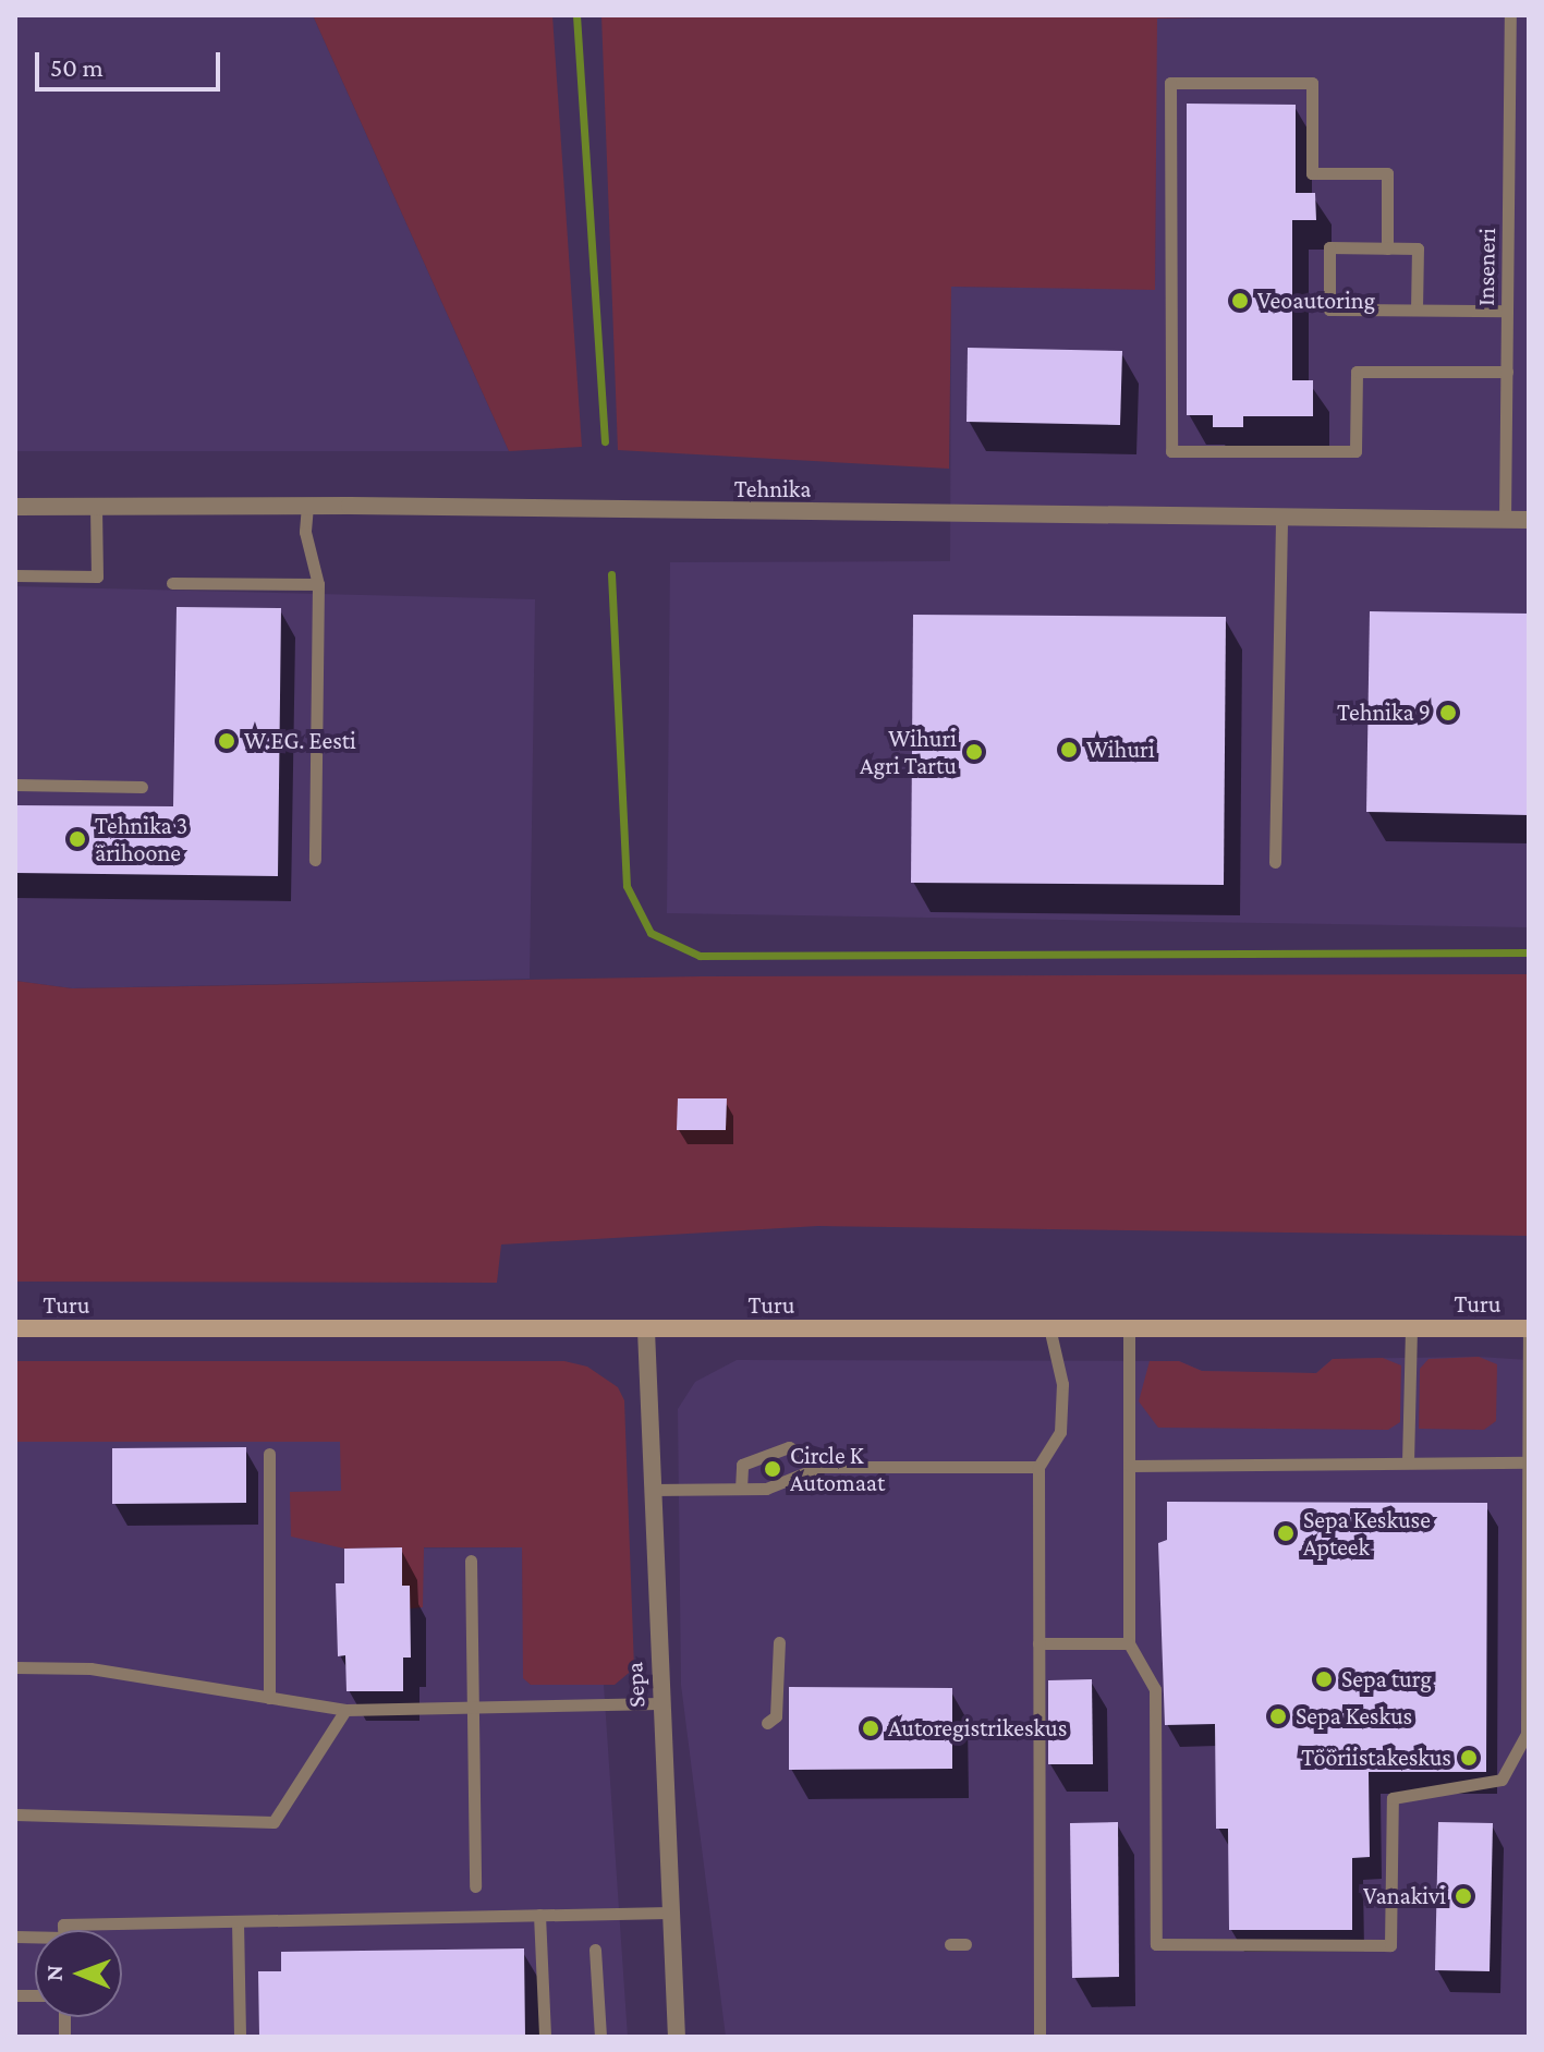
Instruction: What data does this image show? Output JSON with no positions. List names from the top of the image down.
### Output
{
  "streets": {
    "main road": ["Turu"],
    "street": ["Tehnika", "Sepa"],
    "lane": ["Inseneri"]
  },
  "crossings": [
    ["Inseneri", "Tehnika"],
    ["Turu", "Sepa"]
  ],
  "places": [
    "Veoautoring",
    "Tehnika 9",
    "W.EG. Eesti",
    "Wihuri",
    "Wihuri Agri Tartu",
    "Tehnika 3 ärihoone",
    "Circle K Automaat",
    "Sepa Keskuse Apteek",
    "Sepa turg",
    "Sepa Keskus",
    "Autoregistrikeskus",
    "Tööriistakeskus",
    "Vanakivi"
  ],
  "scale_bar": "50 m",
  "north": "left"
}
